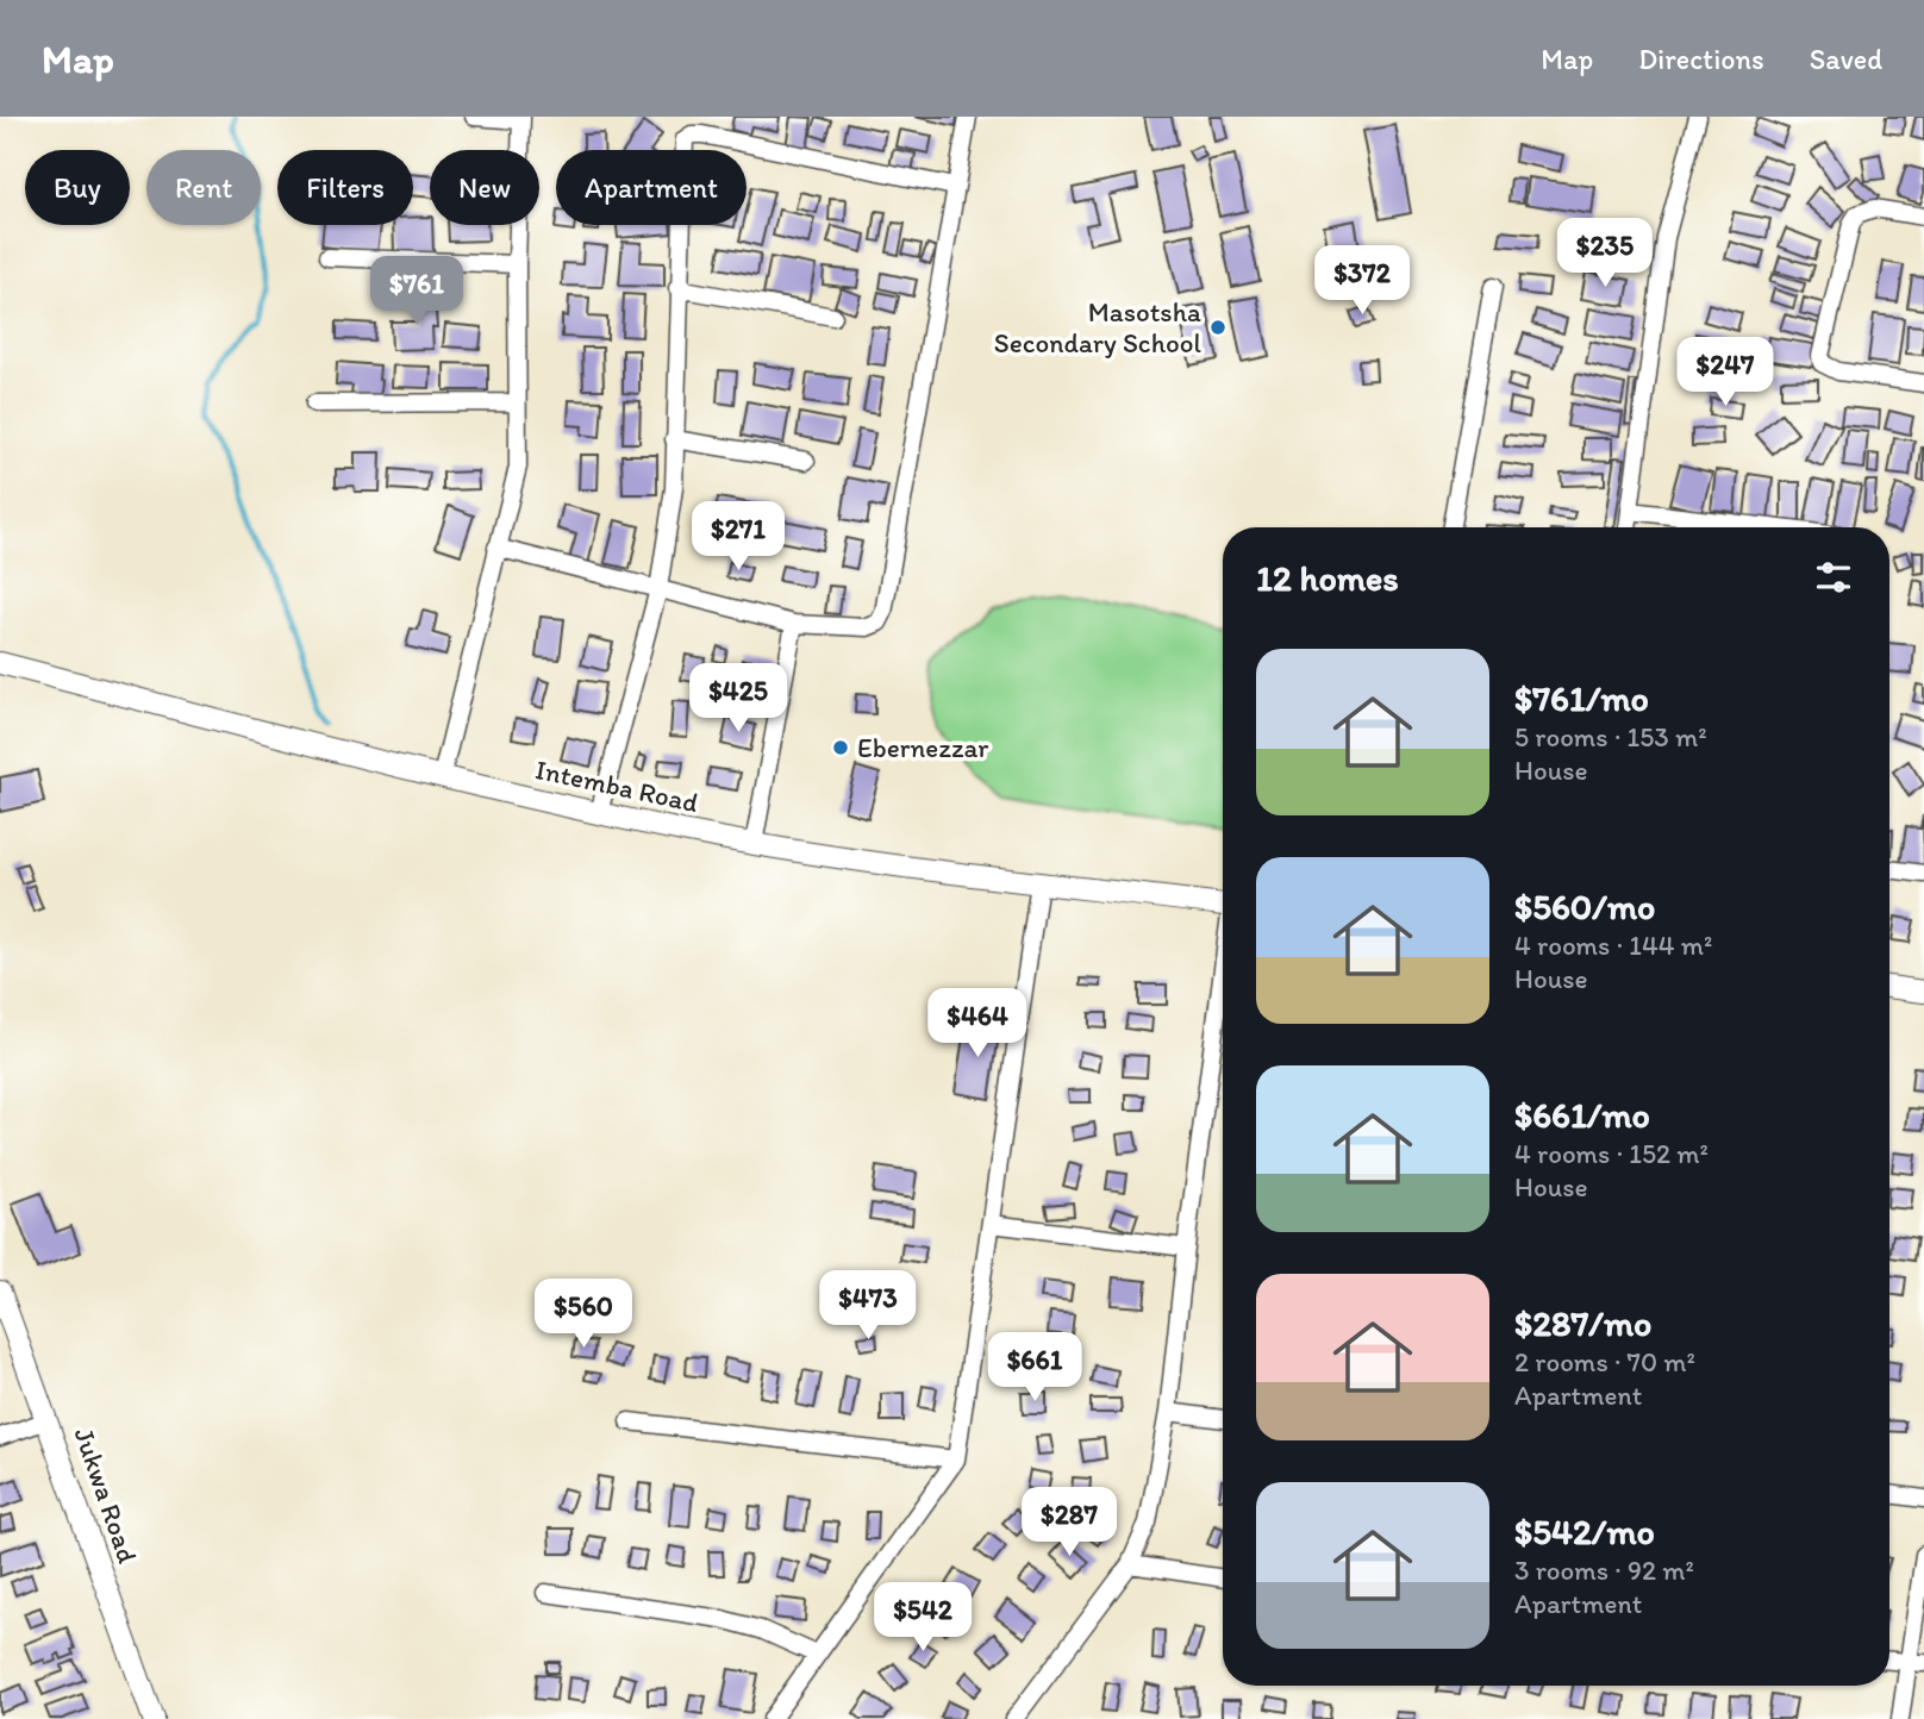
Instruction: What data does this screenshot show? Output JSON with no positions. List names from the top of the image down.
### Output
{
  "streets": {
    "street": ["Intemba Road", "Jukwa Road"]
  },
  "places": ["Masotsha Secondary School", "Ebernezzar"],
  "page": {
    "header": "Map",
    "nav": ["Map", "Directions", "Saved"],
    "chip": [
      "Buy",
      "Rent",
      "Filters",
      "New",
      "Apartment"
    ],
    "price": [
      "$235",
      "$372",
      "$761",
      "$247",
      "$271",
      "$425",
      "$464",
      "$473",
      "$560",
      "$661",
      "$287",
      "$542"
    ],
    "heading": "12 homes",
    "list": [
      {
        "name": "$761/mo",
        "note": "5 rooms · 153 m² · House"
      },
      {
        "name": "$560/mo",
        "note": "4 rooms · 144 m² · House"
      },
      {
        "name": "$661/mo",
        "note": "4 rooms · 152 m² · House"
      },
      {
        "name": "$287/mo",
        "note": "2 rooms · 70 m² · Apartment"
      },
      {
        "name": "$542/mo",
        "note": "3 rooms · 92 m² · Apartment"
      }
    ]
  }
}
